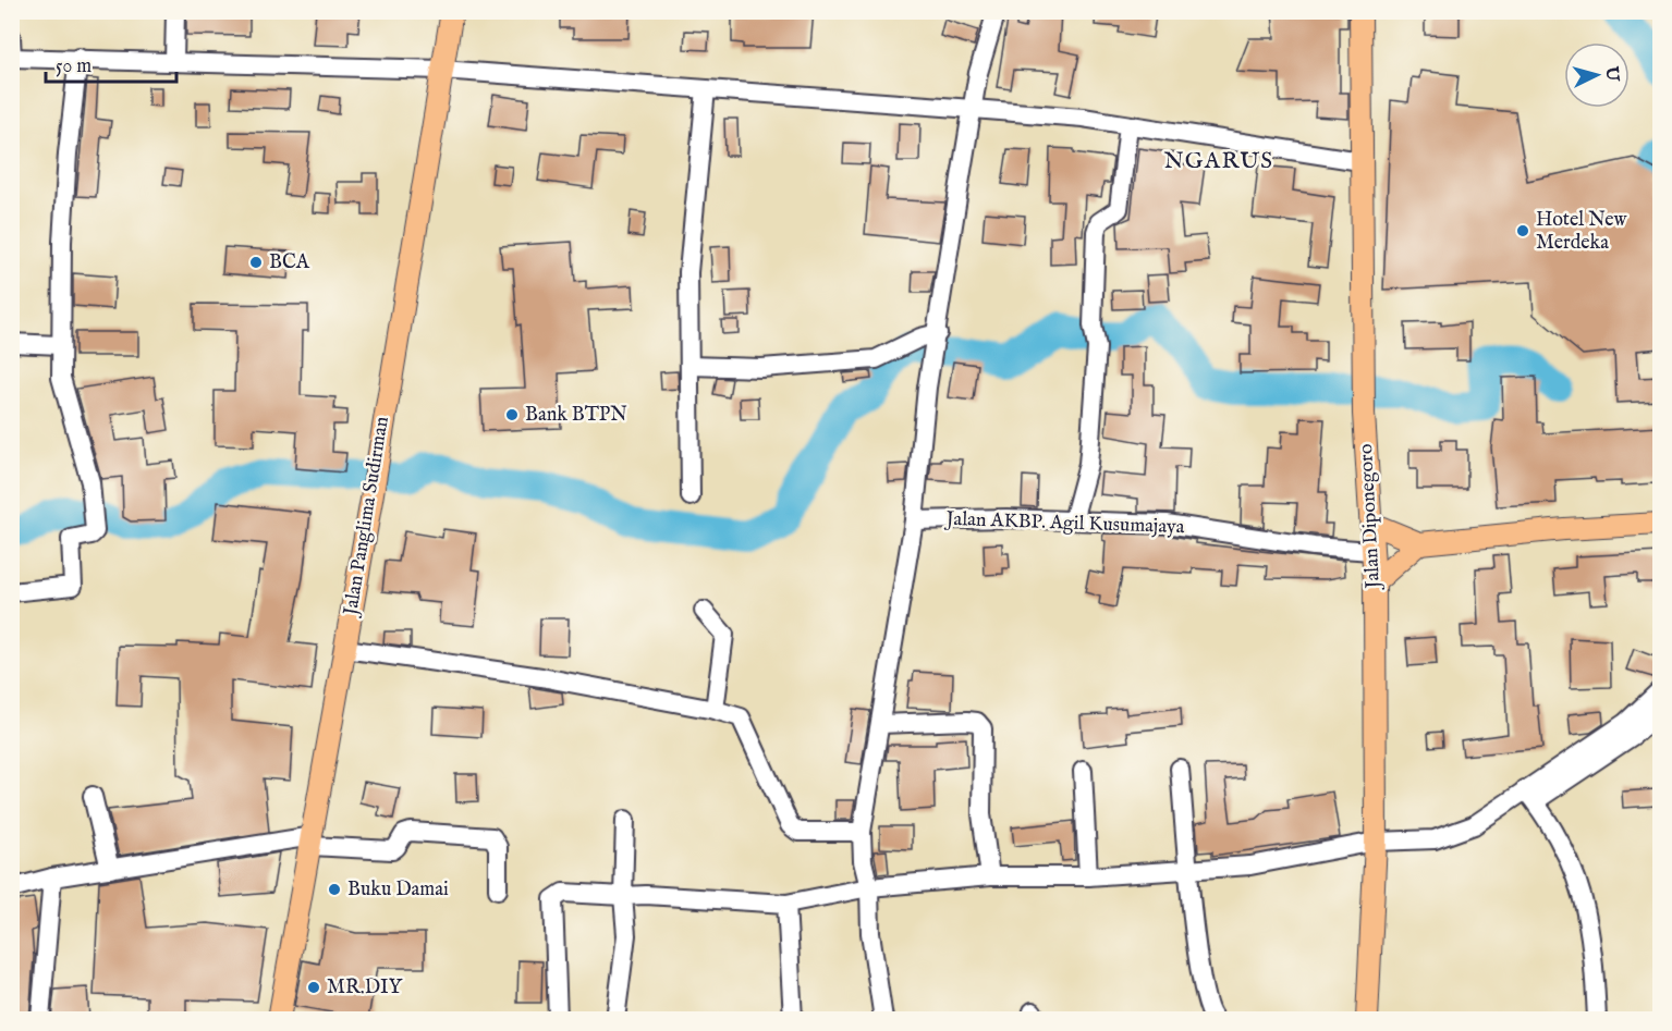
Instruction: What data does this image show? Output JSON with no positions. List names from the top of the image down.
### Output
{
  "streets": {
    "main road": ["Jalan Panglima Sudirman", "Jalan Diponegoro"],
    "street": ["Jalan AKBP. Agil Kusumajaya"]
  },
  "crossings": [
    ["Jalan Diponegoro", "Jalan AKBP. Agil Kusumajaya"]
  ],
  "districts": ["NGARUS"],
  "places": [
    "Hotel New Merdeka",
    "BCA",
    "Bank BTPN",
    "Buku Damai",
    "MR.DIY"
  ],
  "scale_bar": "50 m",
  "north": "right"
}
